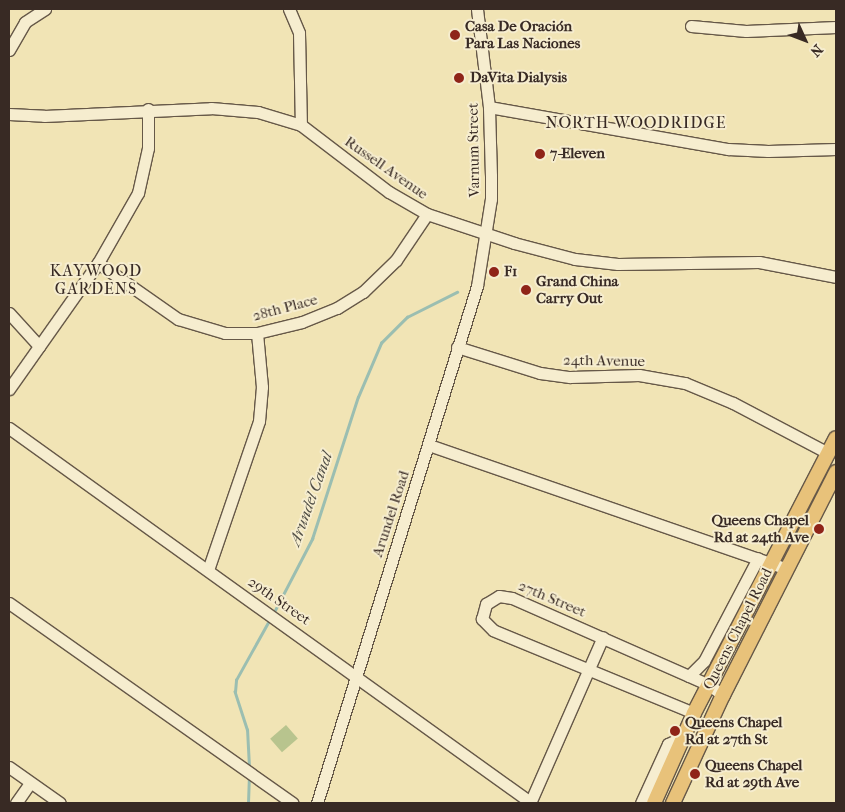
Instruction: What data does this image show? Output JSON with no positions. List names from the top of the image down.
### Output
{
  "streets": {
    "main road": ["Queens Chapel Road"],
    "street": [
      "Varnum Street",
      "Russell Avenue",
      "28th Place",
      "24th Avenue",
      "Arundel Road",
      "27th Street",
      "29th Street"
    ]
  },
  "crossings": [
    ["Varnum Street", "Russell Avenue"],
    ["Varnum Street", "Arundel Road"],
    ["Russell Avenue", "28th Place"],
    ["Russell Avenue", "Arundel Road"],
    ["24th Avenue", "Arundel Road"],
    ["24th Avenue", "Queens Chapel Road"],
    ["Arundel Road", "29th Street"],
    ["27th Street", "Queens Chapel Road"]
  ],
  "districts": ["NORTH WOODRIDGE", "KAYWOOD GARDENS"],
  "water": ["Arundel Canal"],
  "places": [
    "Casa De Oración Para Las Naciones",
    "DaVita Dialysis",
    "7-Eleven",
    "F1",
    "Grand China Carry Out",
    "Queens Chapel Rd at 24th Ave",
    "Queens Chapel Rd at 27th St",
    "Queens Chapel Rd at 29th Ave"
  ],
  "north": "bottom right"
}
